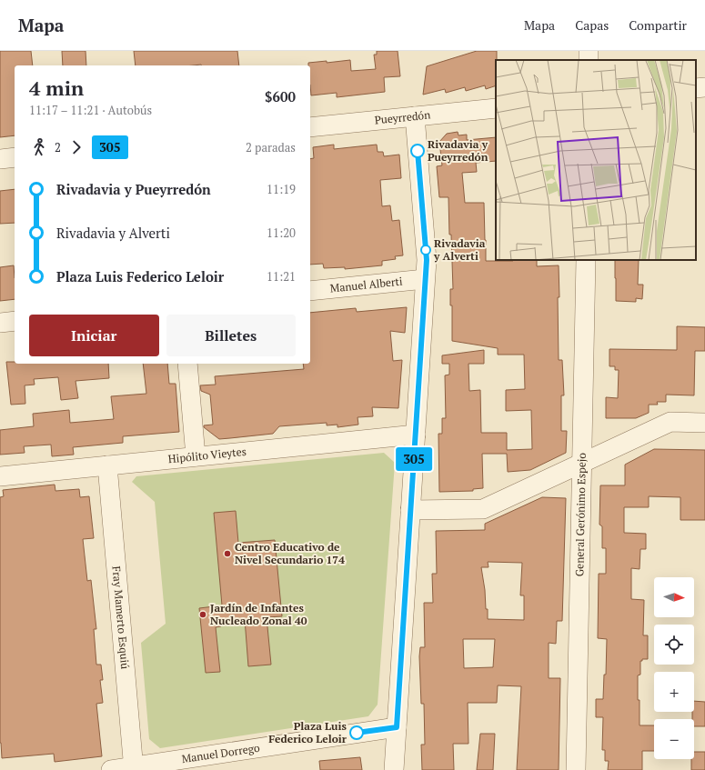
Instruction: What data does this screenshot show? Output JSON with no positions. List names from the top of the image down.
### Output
{
  "streets": {
    "street": [
      "Pueyrredón",
      "Manuel Alberti",
      "Hipólito Vieytes",
      "General Gerónimo Espejo",
      "Fray Mamerto Esquiú",
      "Manuel Dorrego"
    ]
  },
  "crossings": [
    ["Hipólito Vieytes", "Fray Mamerto Esquiú"],
    ["Fray Mamerto Esquiú", "Manuel Dorrego"]
  ],
  "places": [
    "Rivadavia y Pueyrredón",
    "Rivadavia y Alverti",
    "Centro Educativo de Nivel Secundario 174",
    "Jardín de Infantes Nucleado Zonal 40",
    "Plaza Luis Federico Leloir"
  ],
  "lines": ["bus line 305"],
  "north": "right",
  "page": {
    "header": "Mapa",
    "nav": ["Mapa", "Capas", "Compartir"],
    "on_map": "305",
    "heading": ["4 min", "11:17 – 11:21 · Autobús", "$600"],
    "legs": ["2", "305", "2 paradas"],
    "list": [
      {
        "name": "Rivadavia y Pueyrredón",
        "value": "11:19"
      },
      {
        "name": "Rivadavia y Alverti",
        "value": "11:20"
      },
      {
        "name": "Plaza Luis Federico Leloir",
        "value": "11:21"
      }
    ],
    "buttons": ["Iniciar", "Billetes"],
    "map_buttons": ["+", "−"]
  }
}
